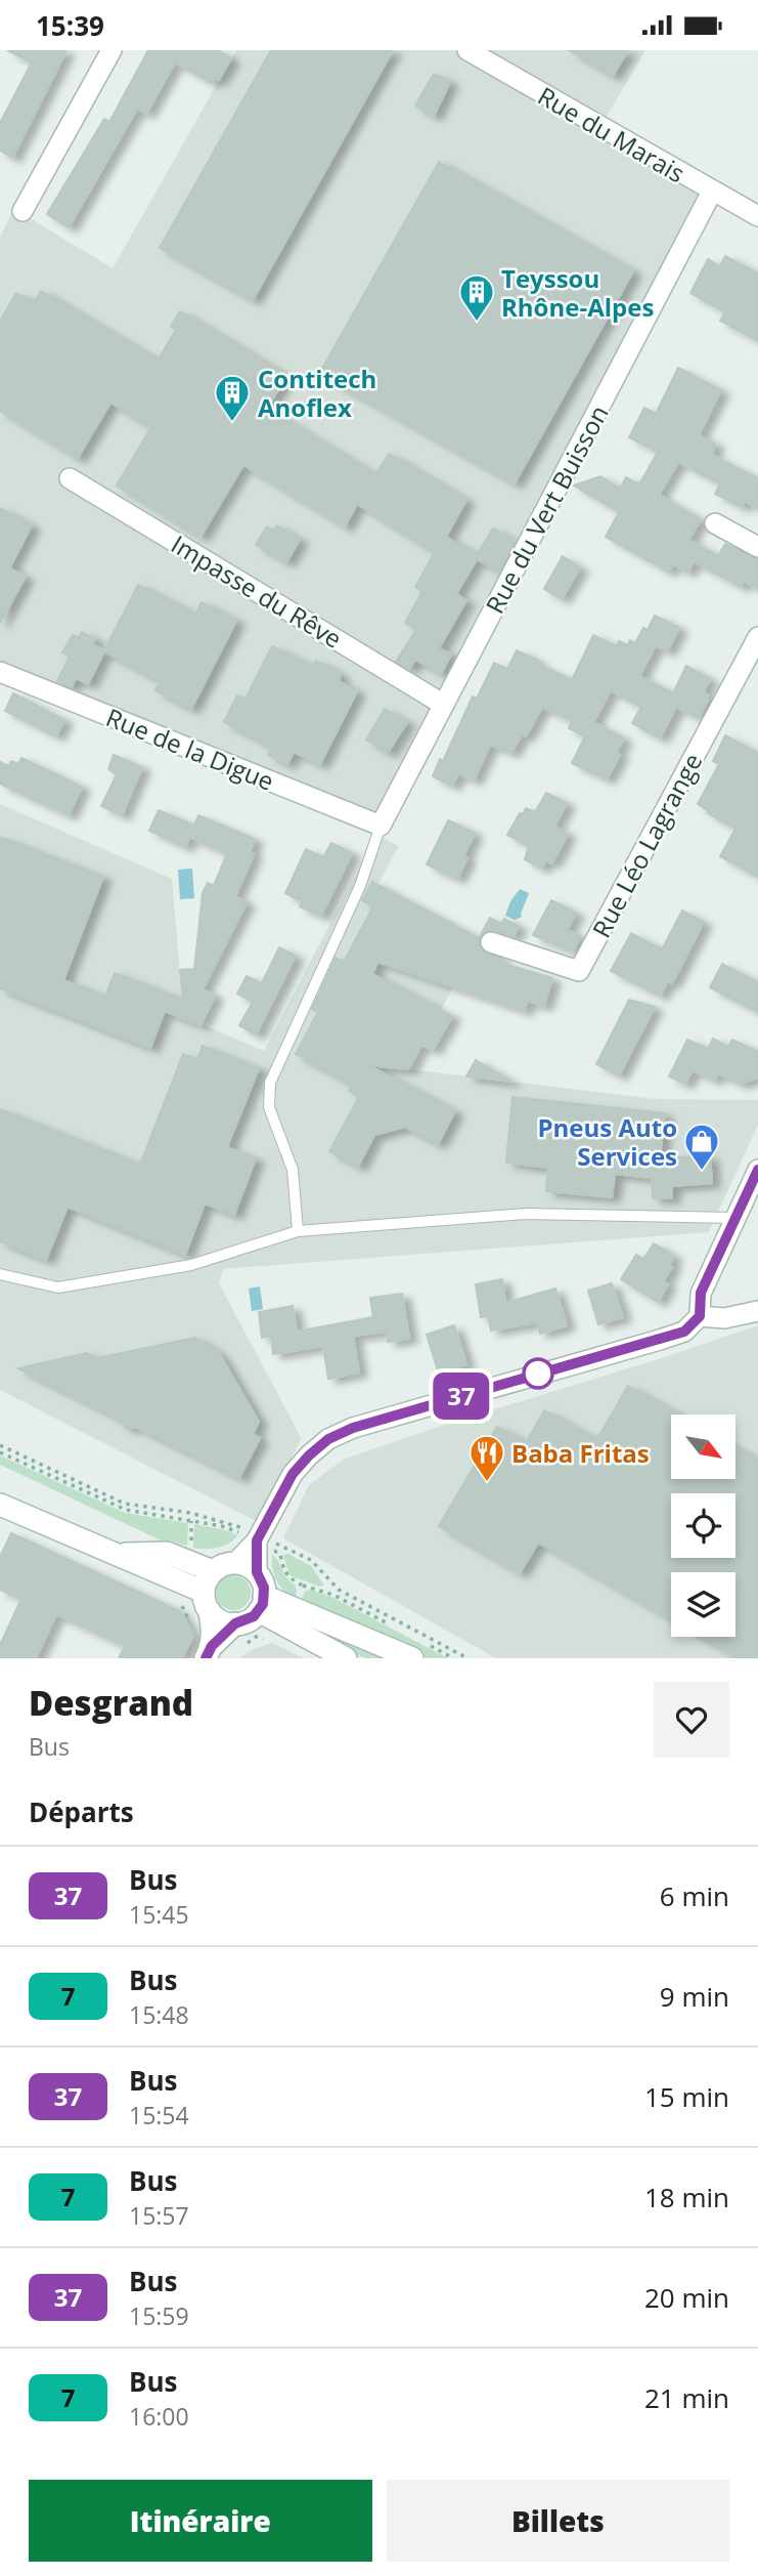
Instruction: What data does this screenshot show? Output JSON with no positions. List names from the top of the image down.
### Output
{
  "streets": {
    "street": [
      "Rue du Marais",
      "Rue du Vert Buisson",
      "Impasse du Rêve",
      "Rue de la Digue",
      "Rue Léo Lagrange"
    ]
  },
  "crossings": [
    ["Rue du Marais", "Rue du Vert Buisson"],
    ["Rue du Vert Buisson", "Impasse du Rêve"],
    ["Rue du Vert Buisson", "Rue de la Digue"]
  ],
  "places": {
    "building": ["Teyssou Rhône-Alpes", "Contitech Anoflex"],
    "shop": ["Pneus Auto Services"],
    "restaurant": ["Baba Fritas"]
  },
  "lines": ["bus line 37"],
  "north": "bottom right",
  "page": {
    "status": "15:39",
    "on_map": "37",
    "heading": [
      ["Desgrand", "Bus"],
      "Départs"
    ],
    "list": [
      {
        "mark": "37",
        "name": "Bus",
        "note": "15:45",
        "value": "6 min"
      },
      {
        "mark": "7",
        "name": "Bus",
        "note": "15:48",
        "value": "9 min"
      },
      {
        "mark": "37",
        "name": "Bus",
        "note": "15:54",
        "value": "15 min"
      },
      {
        "mark": "7",
        "name": "Bus",
        "note": "15:57",
        "value": "18 min"
      },
      {
        "mark": "37",
        "name": "Bus",
        "note": "15:59",
        "value": "20 min"
      },
      {
        "mark": "7",
        "name": "Bus",
        "note": "16:00",
        "value": "21 min"
      }
    ],
    "buttons": ["Itinéraire", "Billets"]
  }
}
